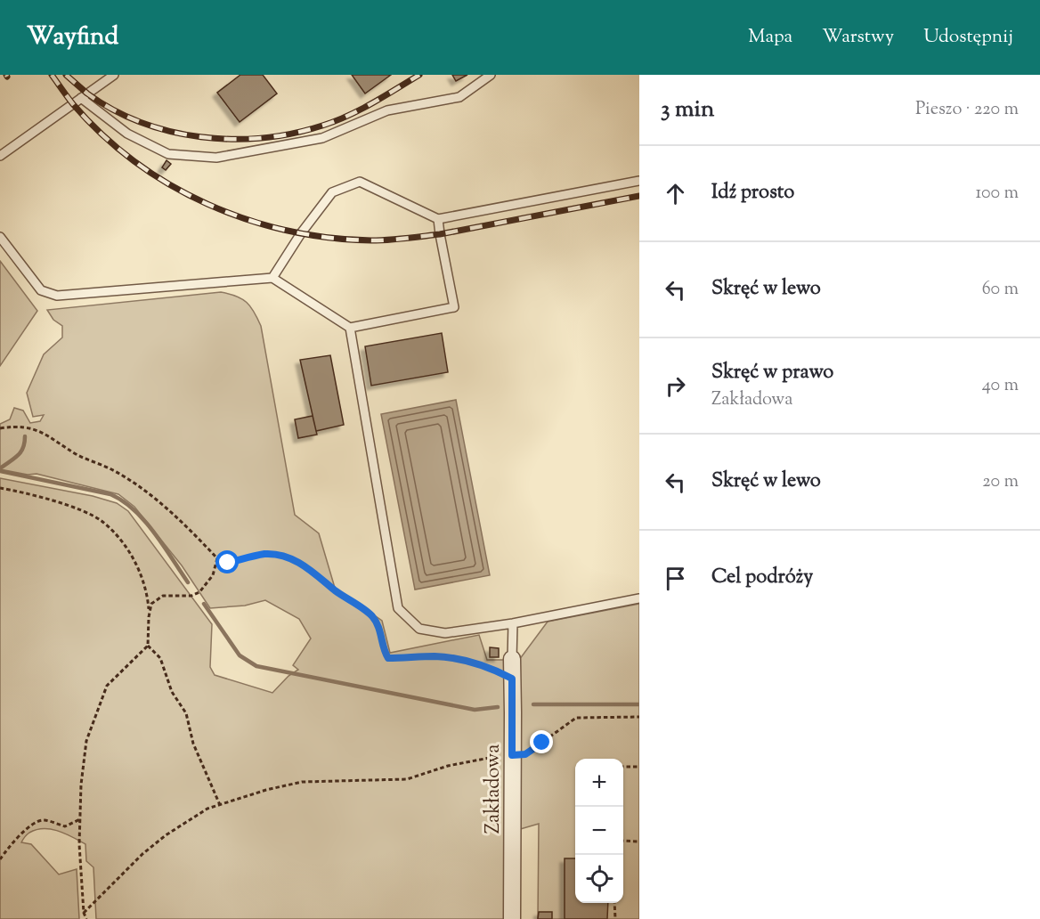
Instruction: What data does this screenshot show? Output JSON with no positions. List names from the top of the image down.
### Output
{
  "streets": {
    "street": ["Zakładowa"]
  },
  "page": {
    "header": "Wayfind",
    "nav": ["Mapa", "Warstwy", "Udostępnij"],
    "heading": ["3 min", "Pieszo · 220 m"],
    "list": [
      ["Idź prosto", "100 m"],
      ["Skręć w lewo", "60 m"],
      ["Skręć w prawo", "Zakładowa", "40 m"],
      ["Skręć w lewo", "20 m"],
      "Cel podróży"
    ],
    "map_buttons": ["+", "−"]
  }
}
